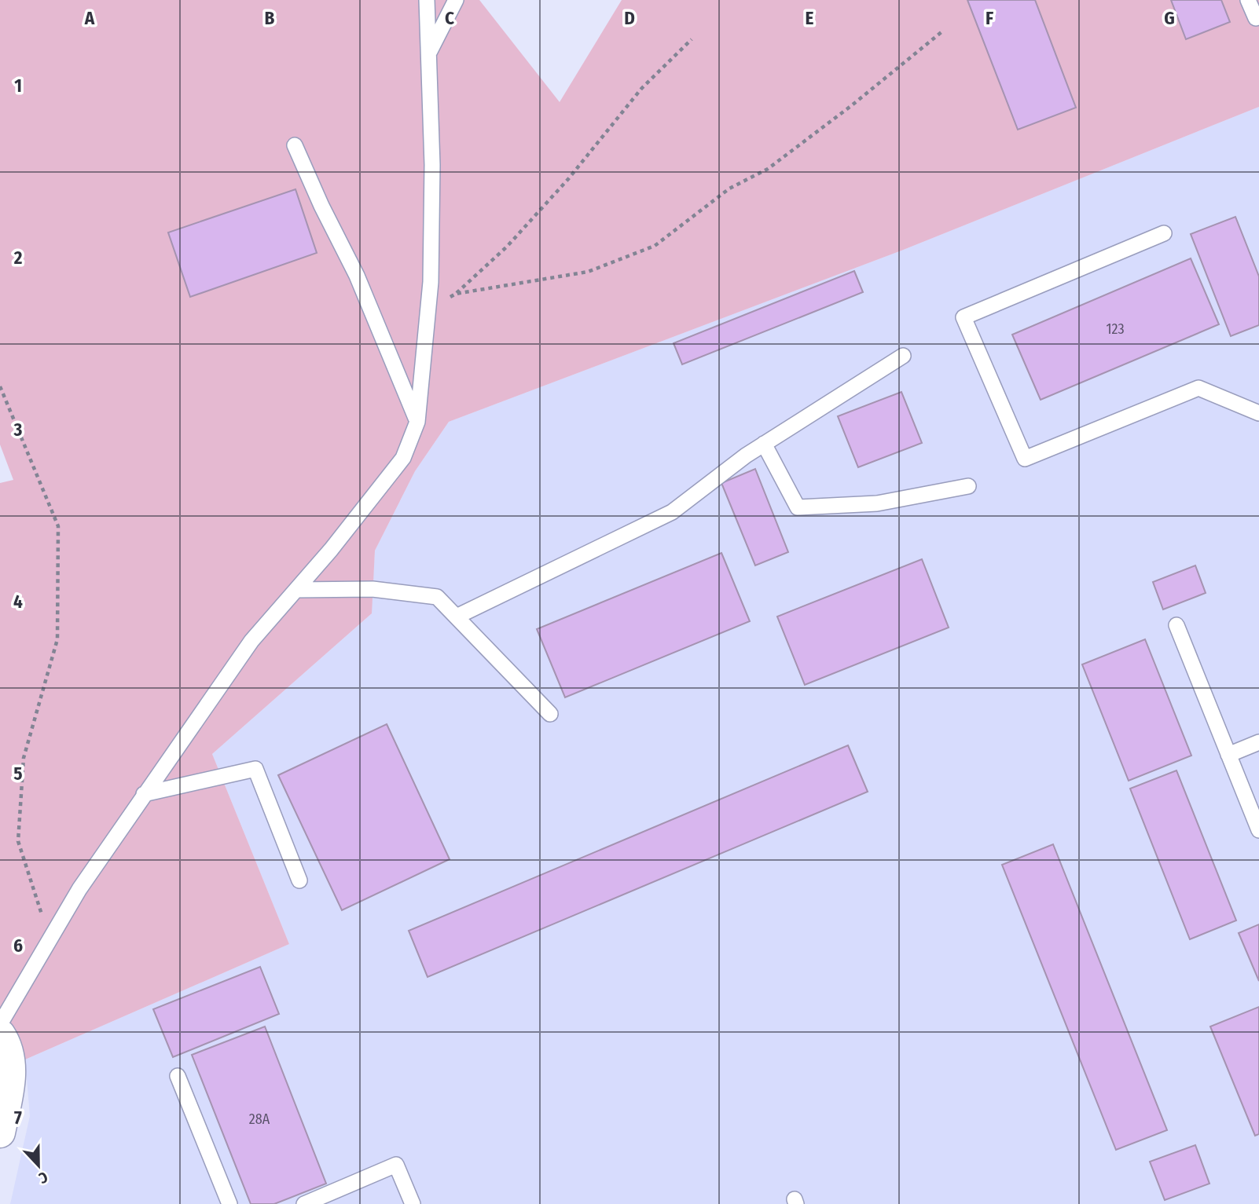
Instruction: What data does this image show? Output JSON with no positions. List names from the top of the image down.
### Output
{
  "house_numbers": ["123", "28А"],
  "north": "bottom",
  "grid": {
    "columns": [
      "A",
      "B",
      "C",
      "D",
      "E",
      "F",
      "G"
    ],
    "rows": [
      "1",
      "2",
      "3",
      "4",
      "5",
      "6",
      "7"
    ]
  }
}
